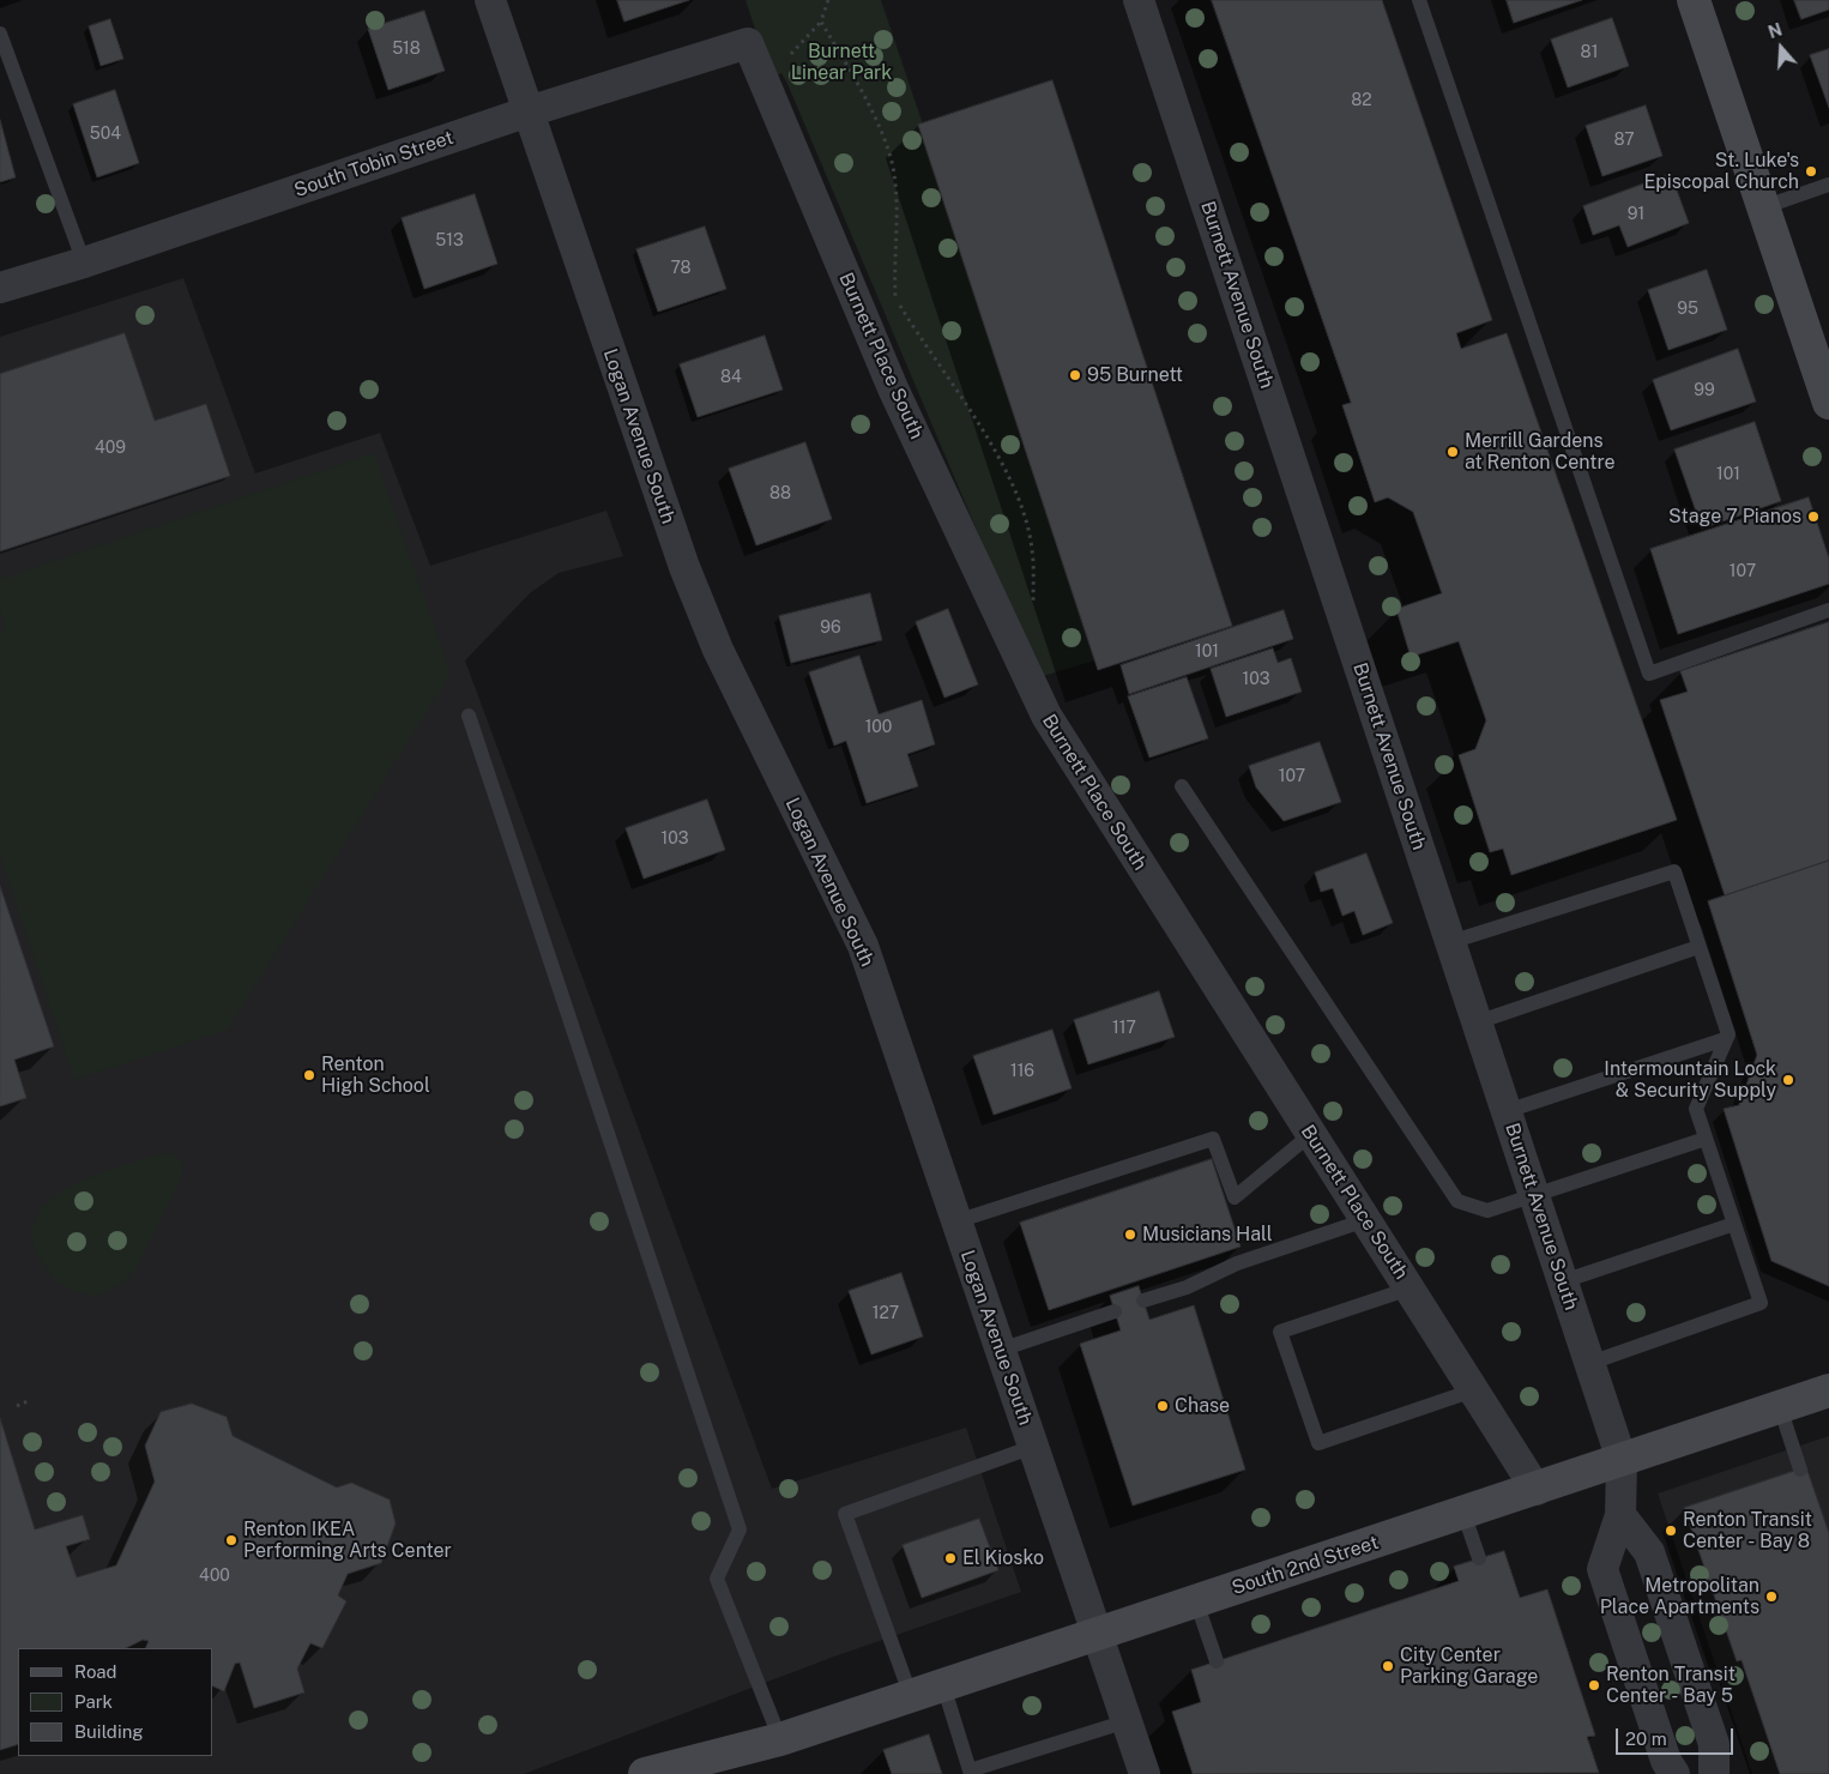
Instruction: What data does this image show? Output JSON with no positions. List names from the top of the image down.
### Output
{
  "streets": {
    "main road": ["South 2nd Street"],
    "street": [
      "South Tobin Street",
      "Burnett Avenue South",
      "Burnett Place South",
      "Logan Avenue South"
    ]
  },
  "crossings": [
    ["South Tobin Street", "Burnett Place South"],
    ["South Tobin Street", "Logan Avenue South"],
    ["Burnett Avenue South", "South 2nd Street"],
    ["Burnett Place South", "South 2nd Street"],
    ["Logan Avenue South", "South 2nd Street"]
  ],
  "parks": ["Burnett Linear Park"],
  "places": [
    "St. Luke's Episcopal Church",
    "95 Burnett",
    "Merrill Gardens at Renton Centre",
    "Stage 7 Pianos",
    "Renton High School",
    "Intermountain Lock & Security Supply",
    "Musicians Hall",
    "Chase",
    "Renton Transit Center - Bay 8",
    "Renton IKEA Performing Arts Center",
    "El Kiosko",
    "Metropolitan Place Apartments",
    "City Center Parking Garage",
    "Renton Transit Center - Bay 5"
  ],
  "house_numbers": [
    "518",
    "81",
    "82",
    "504",
    "87",
    "91",
    "513",
    "78",
    "95",
    "84",
    "99",
    "409",
    "101",
    "88",
    "107",
    "96",
    "101",
    "103",
    "100",
    "107",
    "103",
    "117",
    "116",
    "127",
    "400"
  ],
  "legend": ["Road", "Park", "Building"],
  "scale_bar": "20 m",
  "north": "top"
}
